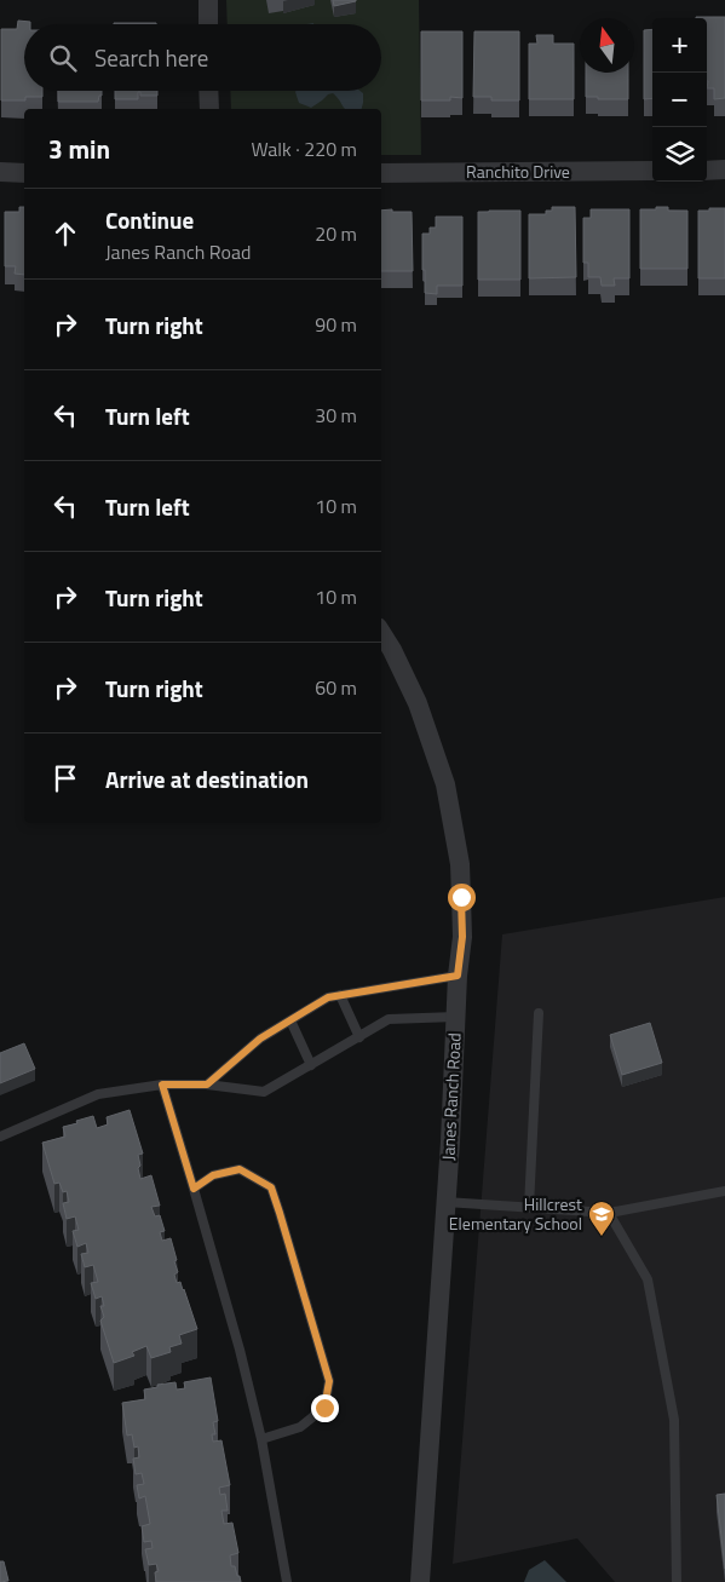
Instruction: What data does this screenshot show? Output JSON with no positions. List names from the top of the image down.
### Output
{
  "streets": {
    "street": ["Ranchito Drive", "Janes Ranch Road"]
  },
  "places": {
    "school or university": ["Hillcrest Elementary School"]
  },
  "north": "top",
  "page": {
    "map_buttons": ["+", "−"],
    "search": "Search here",
    "heading": ["3 min", "Walk · 220 m"],
    "list": [
      ["Continue", "Janes Ranch Road", "20 m"],
      ["Turn right", "90 m"],
      ["Turn left", "30 m"],
      ["Turn left", "10 m"],
      ["Turn right", "10 m"],
      ["Turn right", "60 m"],
      "Arrive at destination"
    ]
  }
}
